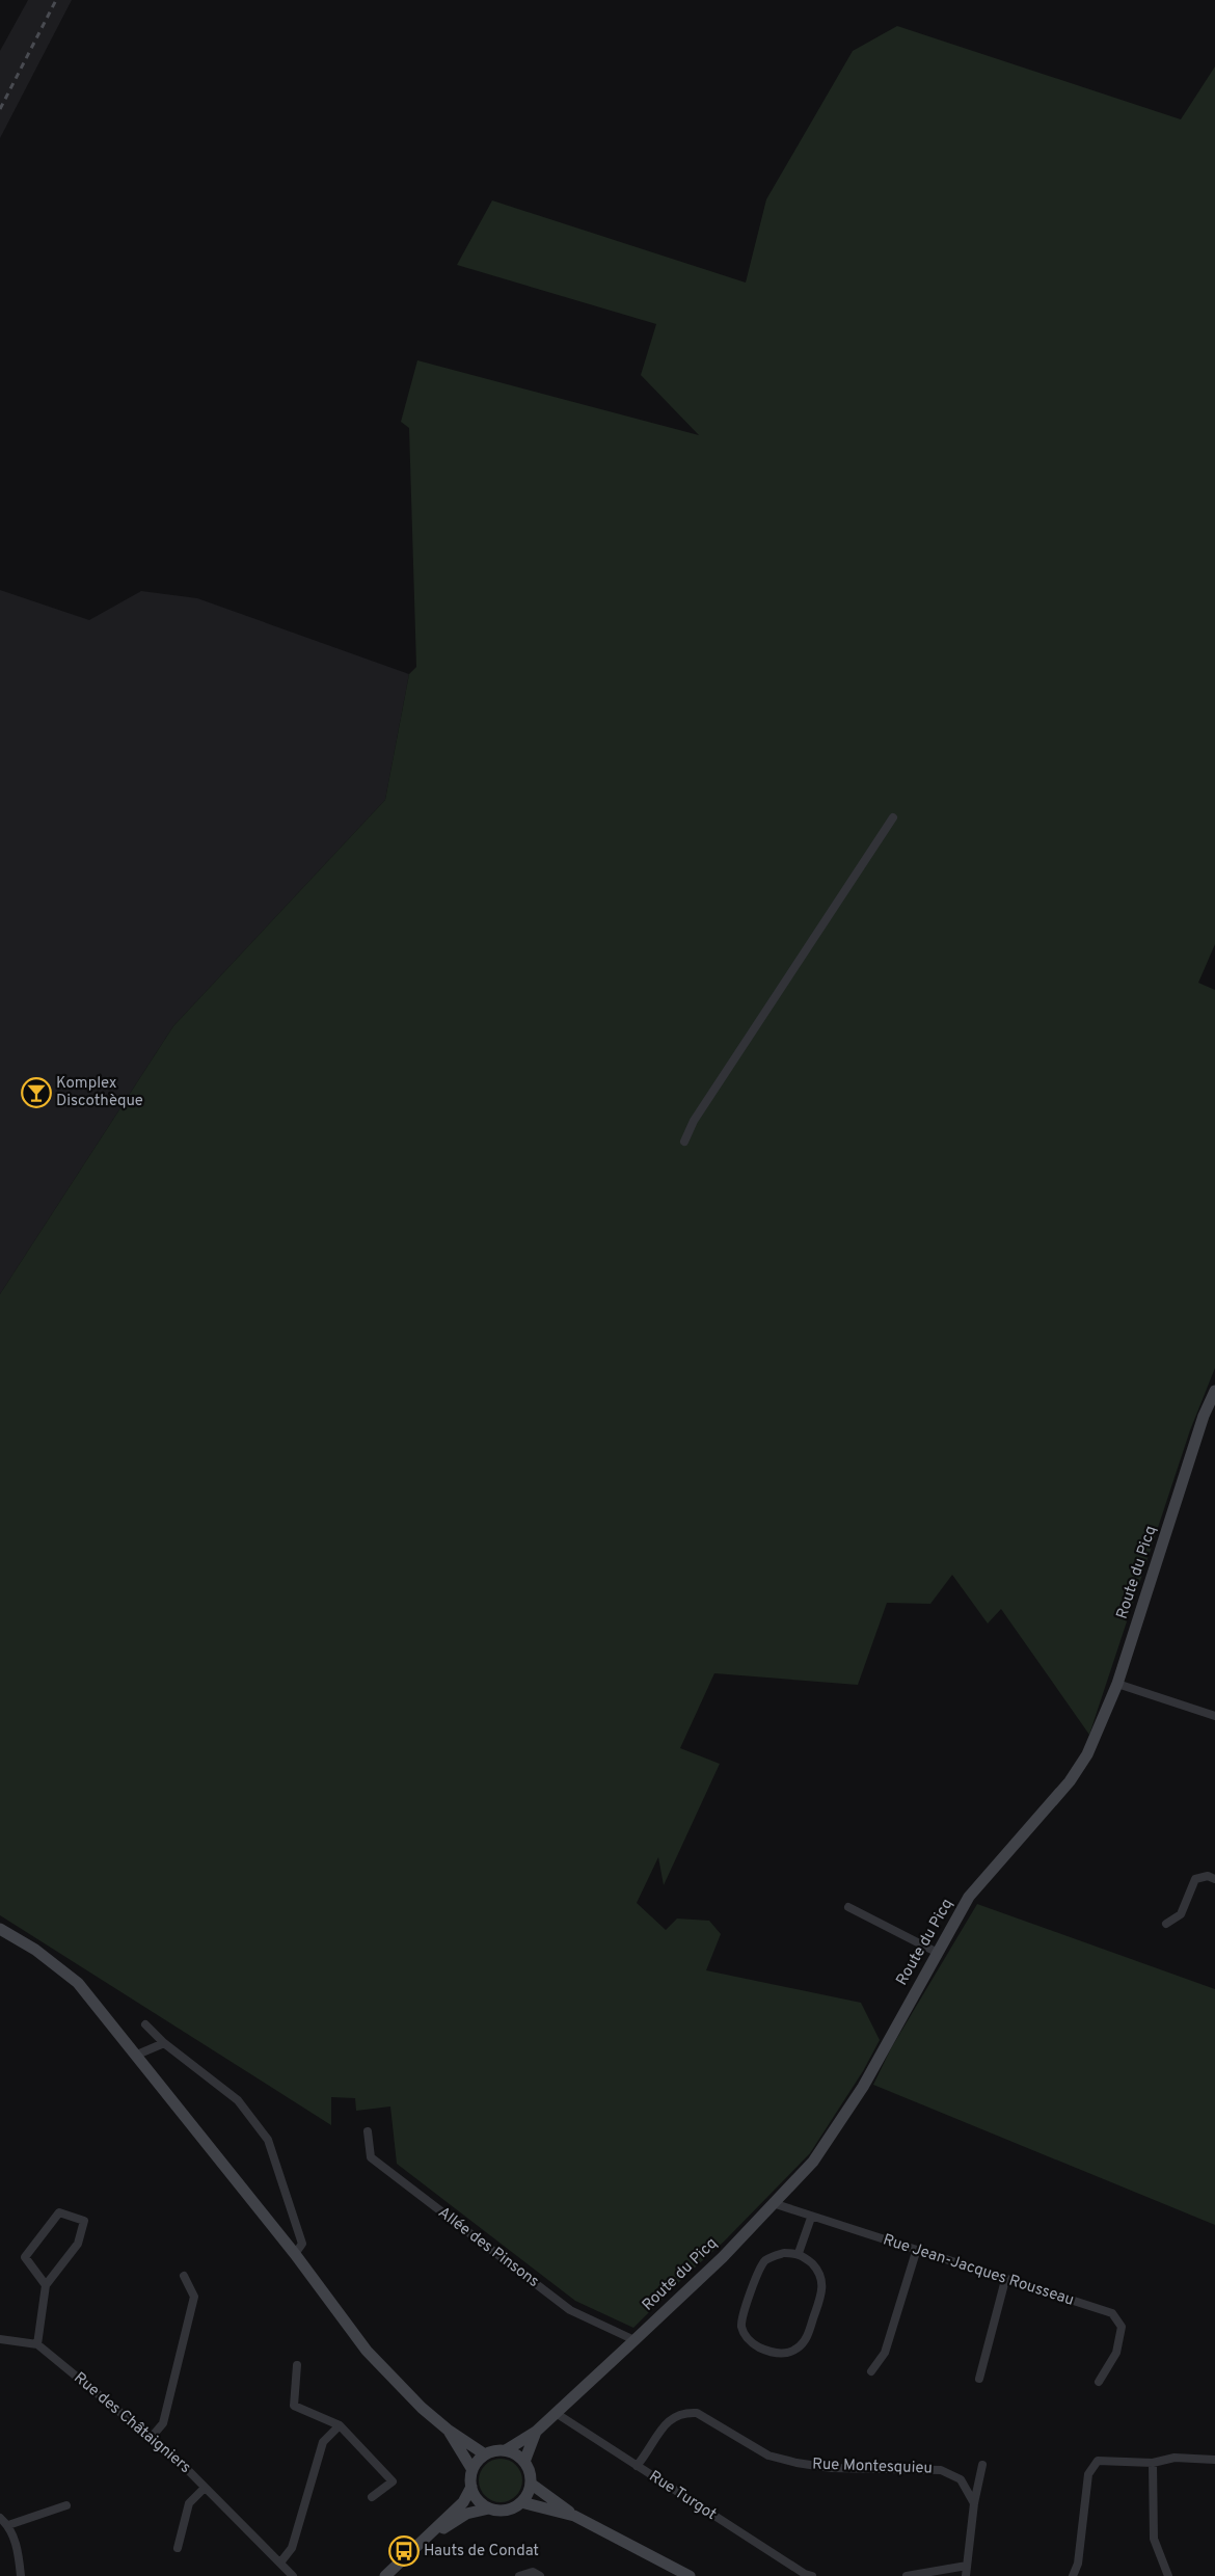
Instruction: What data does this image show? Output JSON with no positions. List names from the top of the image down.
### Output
{
  "streets": {
    "main road": ["Route du Picq"],
    "street": [
      "Allée des Pinsons",
      "Rue Jean-Jacques Rousseau",
      "Rue des Châtaigniers",
      "Rue Montesquieu",
      "Rue Turgot"
    ]
  },
  "crossings": [
    ["Route du Picq", "Allée des Pinsons"],
    ["Route du Picq", "Rue Jean-Jacques Rousseau"],
    ["Route du Picq", "Rue Turgot"],
    ["Rue Montesquieu", "Rue Turgot"]
  ],
  "places": {
    "bar": ["Komplex Discothèque"],
    "bus stop": ["Hauts de Condat"]
  }
}
